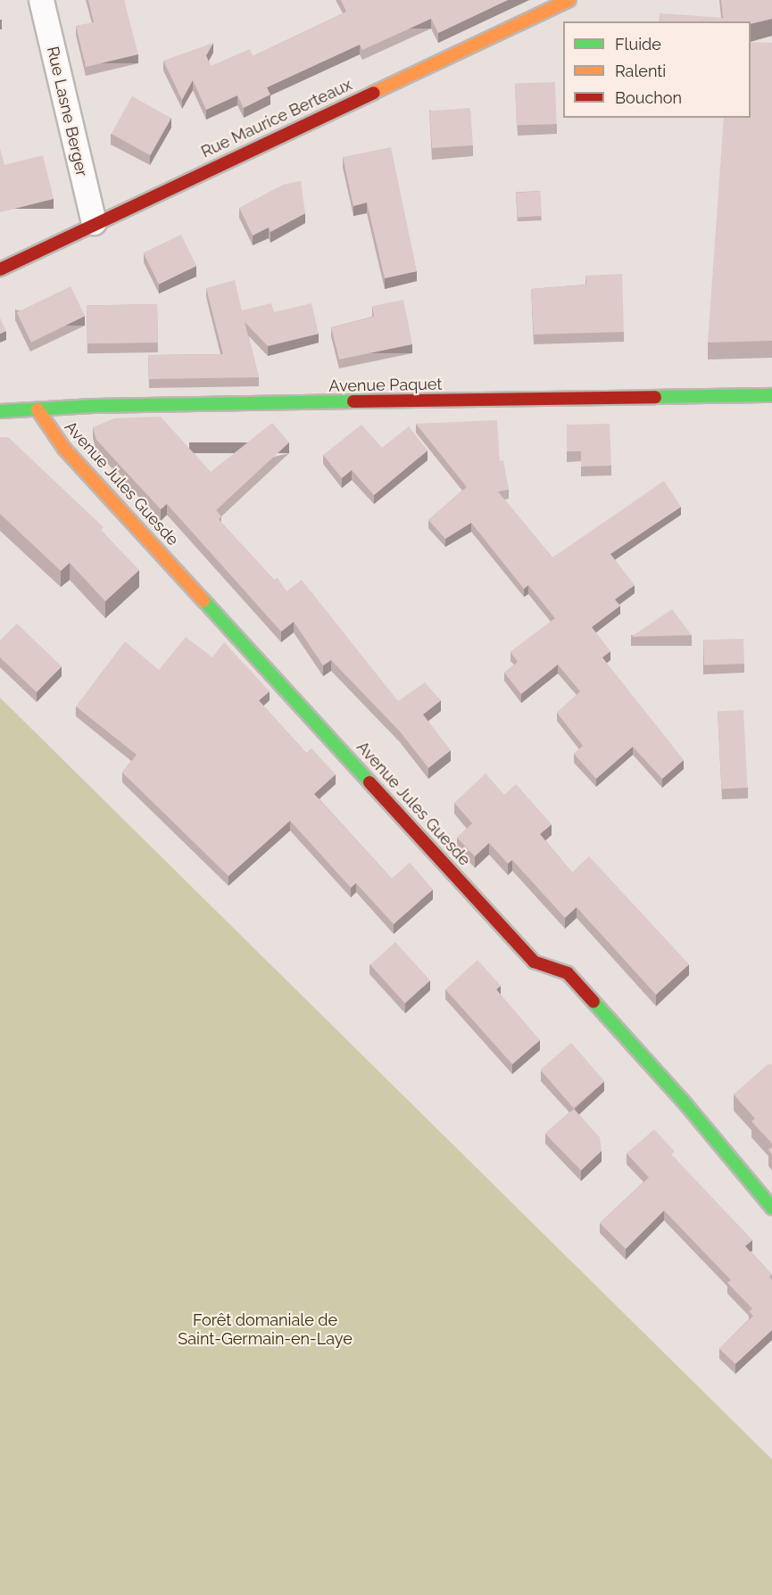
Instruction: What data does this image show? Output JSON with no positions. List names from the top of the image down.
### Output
{
  "streets": {
    "street": [
      "Rue Lasne Berger",
      "Rue Maurice Berteaux",
      "Avenue Paquet",
      "Avenue Jules Guesde"
    ]
  },
  "crossings": [
    ["Rue Lasne Berger", "Rue Maurice Berteaux"],
    ["Avenue Paquet", "Avenue Jules Guesde"]
  ],
  "parks": ["Forêt domaniale de Saint-Germain-en-Laye"],
  "legend": ["Fluide", "Ralenti", "Bouchon"]
}
